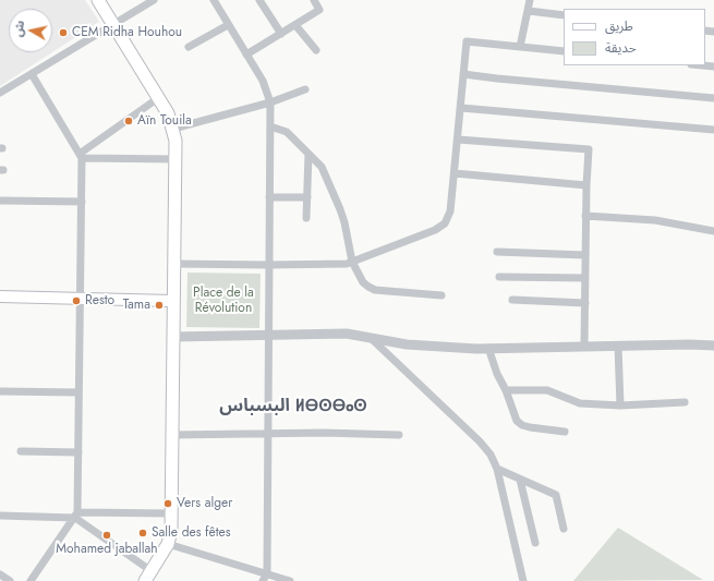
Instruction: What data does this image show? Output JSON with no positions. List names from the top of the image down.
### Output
{
  "districts": ["البسباس ⵍⴱⵙⴱⴰⵙ"],
  "parks": ["Place de la Révolution"],
  "places": [
    "CEM Ridha Houhou",
    "Aïn Touila",
    "Resto",
    "Tama",
    "Vers alger",
    "Salle des fêtes",
    "Mohamed jaballah"
  ],
  "legend": ["طريق", "حديقة"],
  "north": "left"
}
